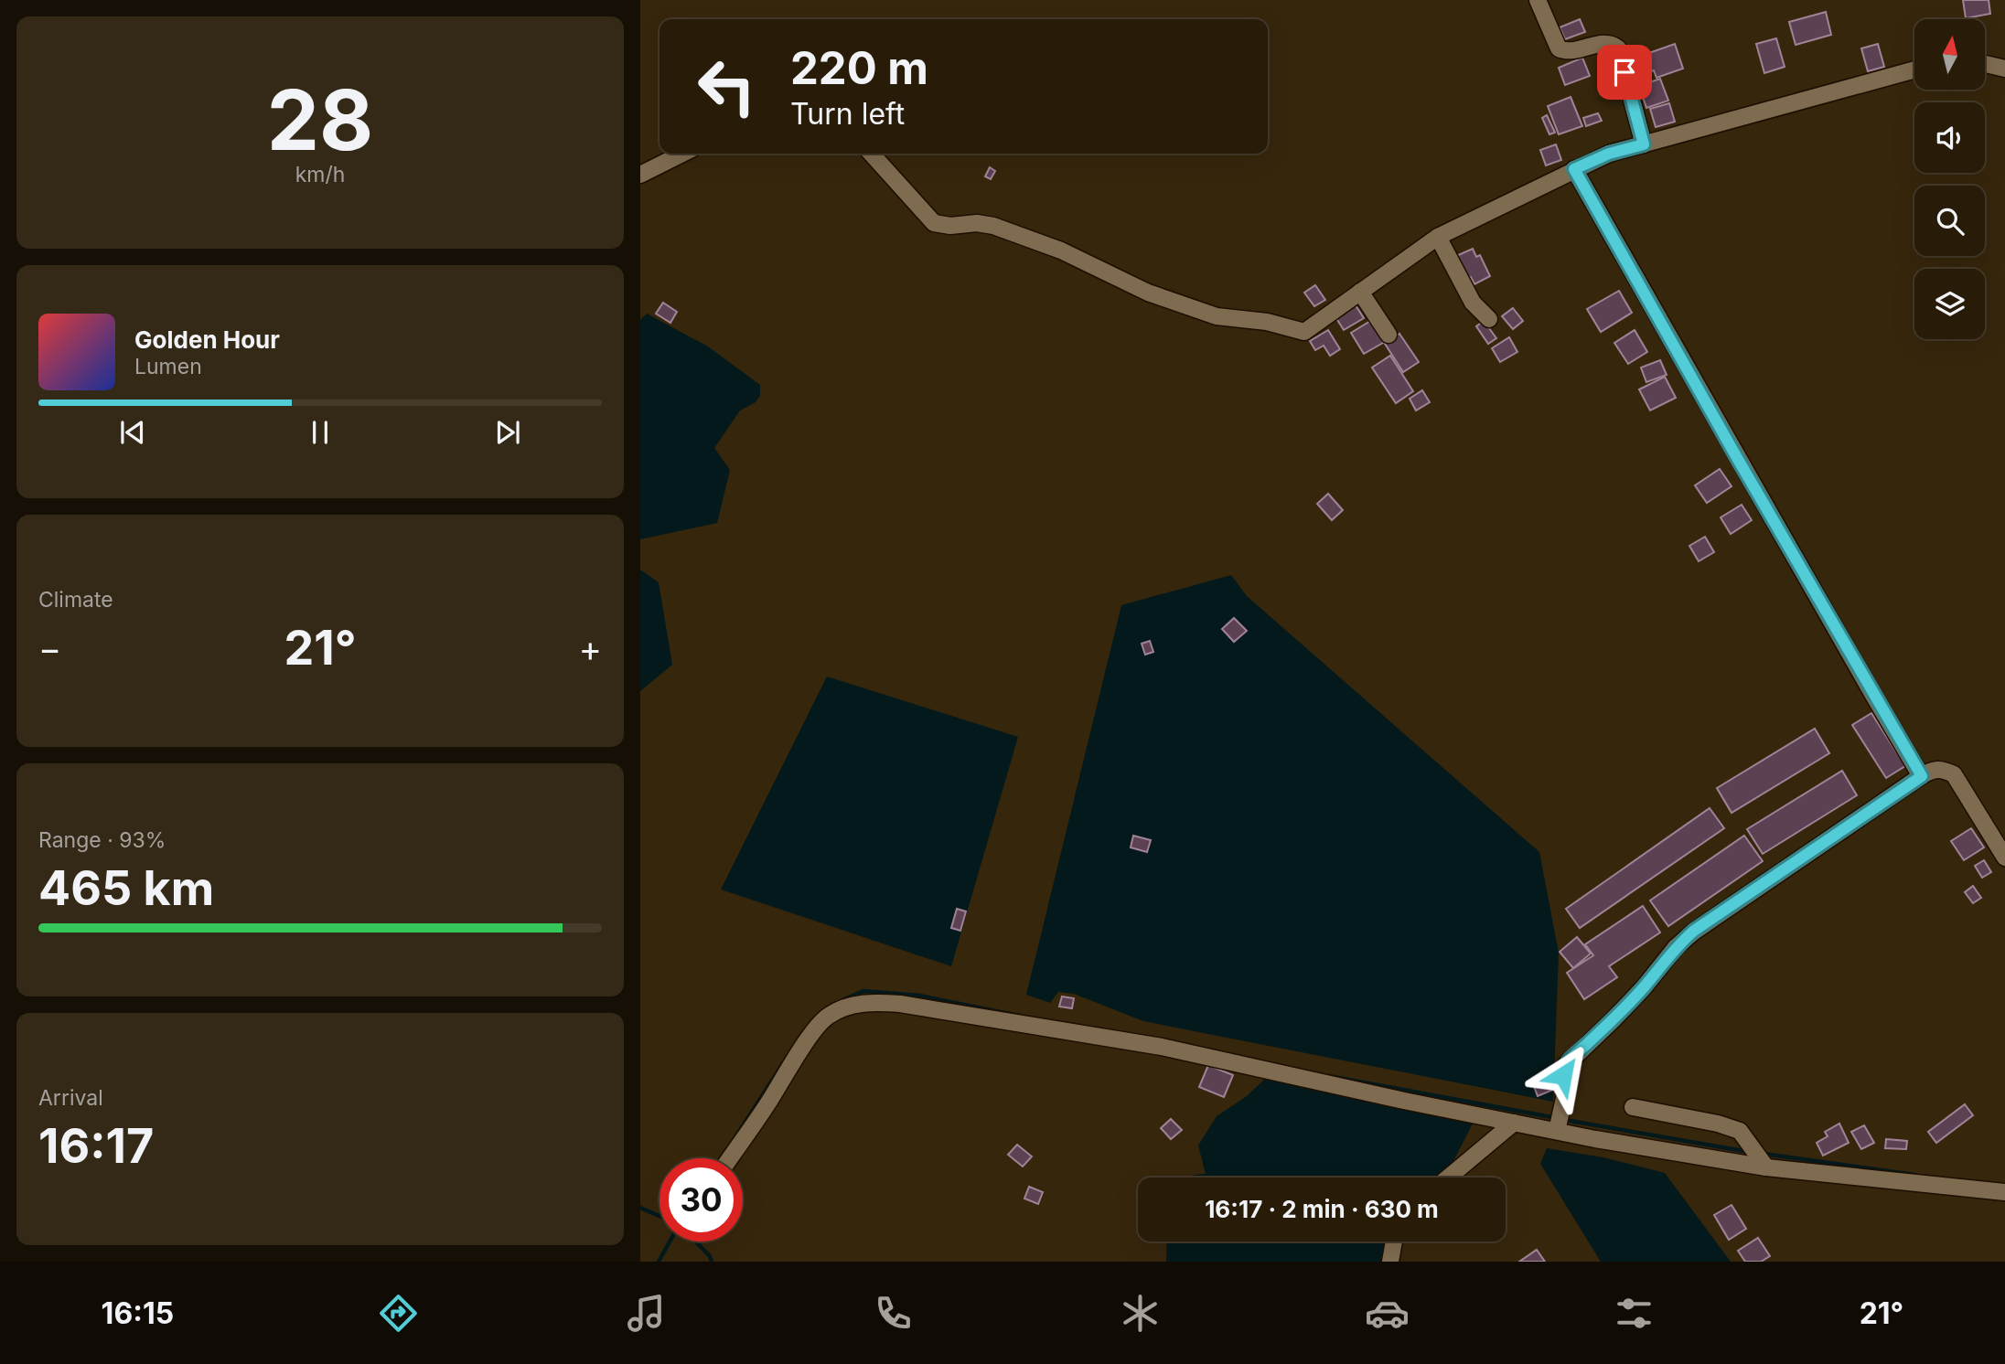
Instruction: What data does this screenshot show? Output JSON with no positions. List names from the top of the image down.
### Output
{
  "north": "top",
  "page": {
    "tile": [
      ["28", "km/h"],
      "Climate",
      ["Range · 93%", "465 km"],
      ["Arrival", "16:17"]
    ],
    "turn": ["220 m", "Turn left"],
    "song": ["Golden Hour", "Lumen"],
    "heat": ["−", "21°", "+"],
    "limit": "30",
    "trip": "16:17 · 2 min · 630 m",
    "tabs": ["16:15", "21°"]
  }
}
